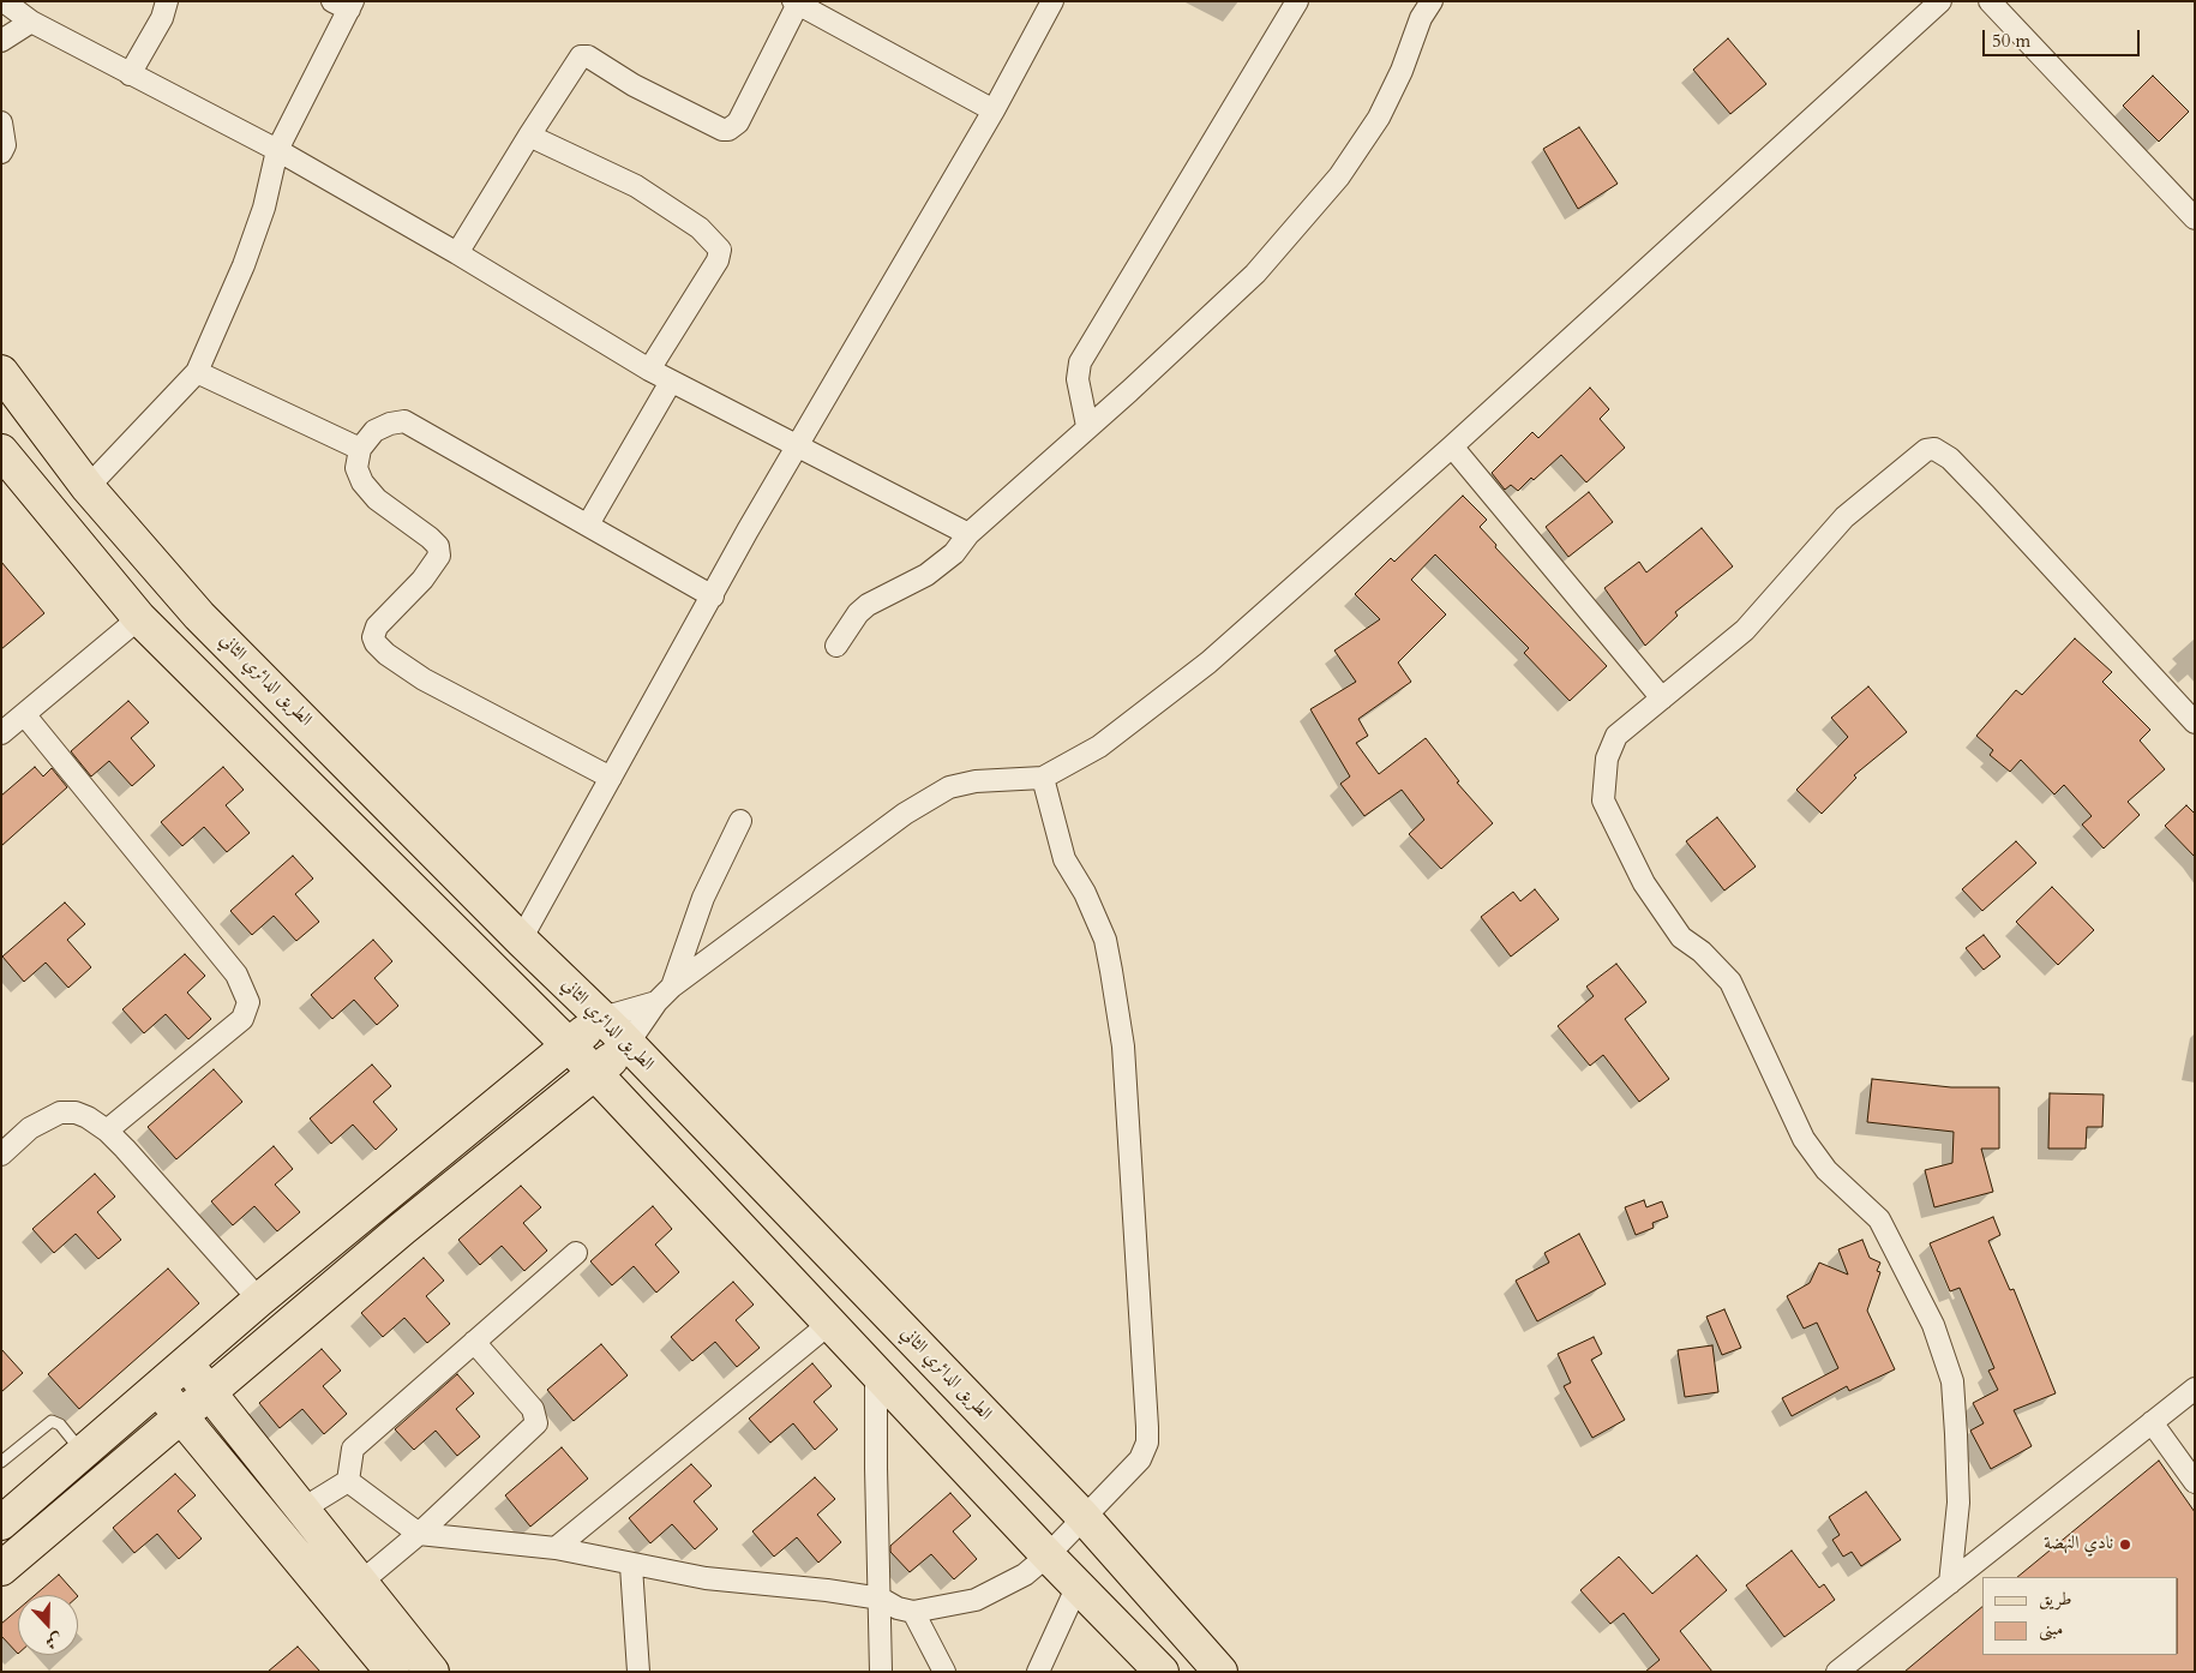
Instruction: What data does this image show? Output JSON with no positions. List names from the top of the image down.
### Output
{
  "streets": {
    "main road": ["الطريق الدائري الثاني"]
  },
  "places": ["نادي النهضة"],
  "legend": ["طريق", "مبنى"],
  "scale_bar": "50 m",
  "north": "bottom"
}
